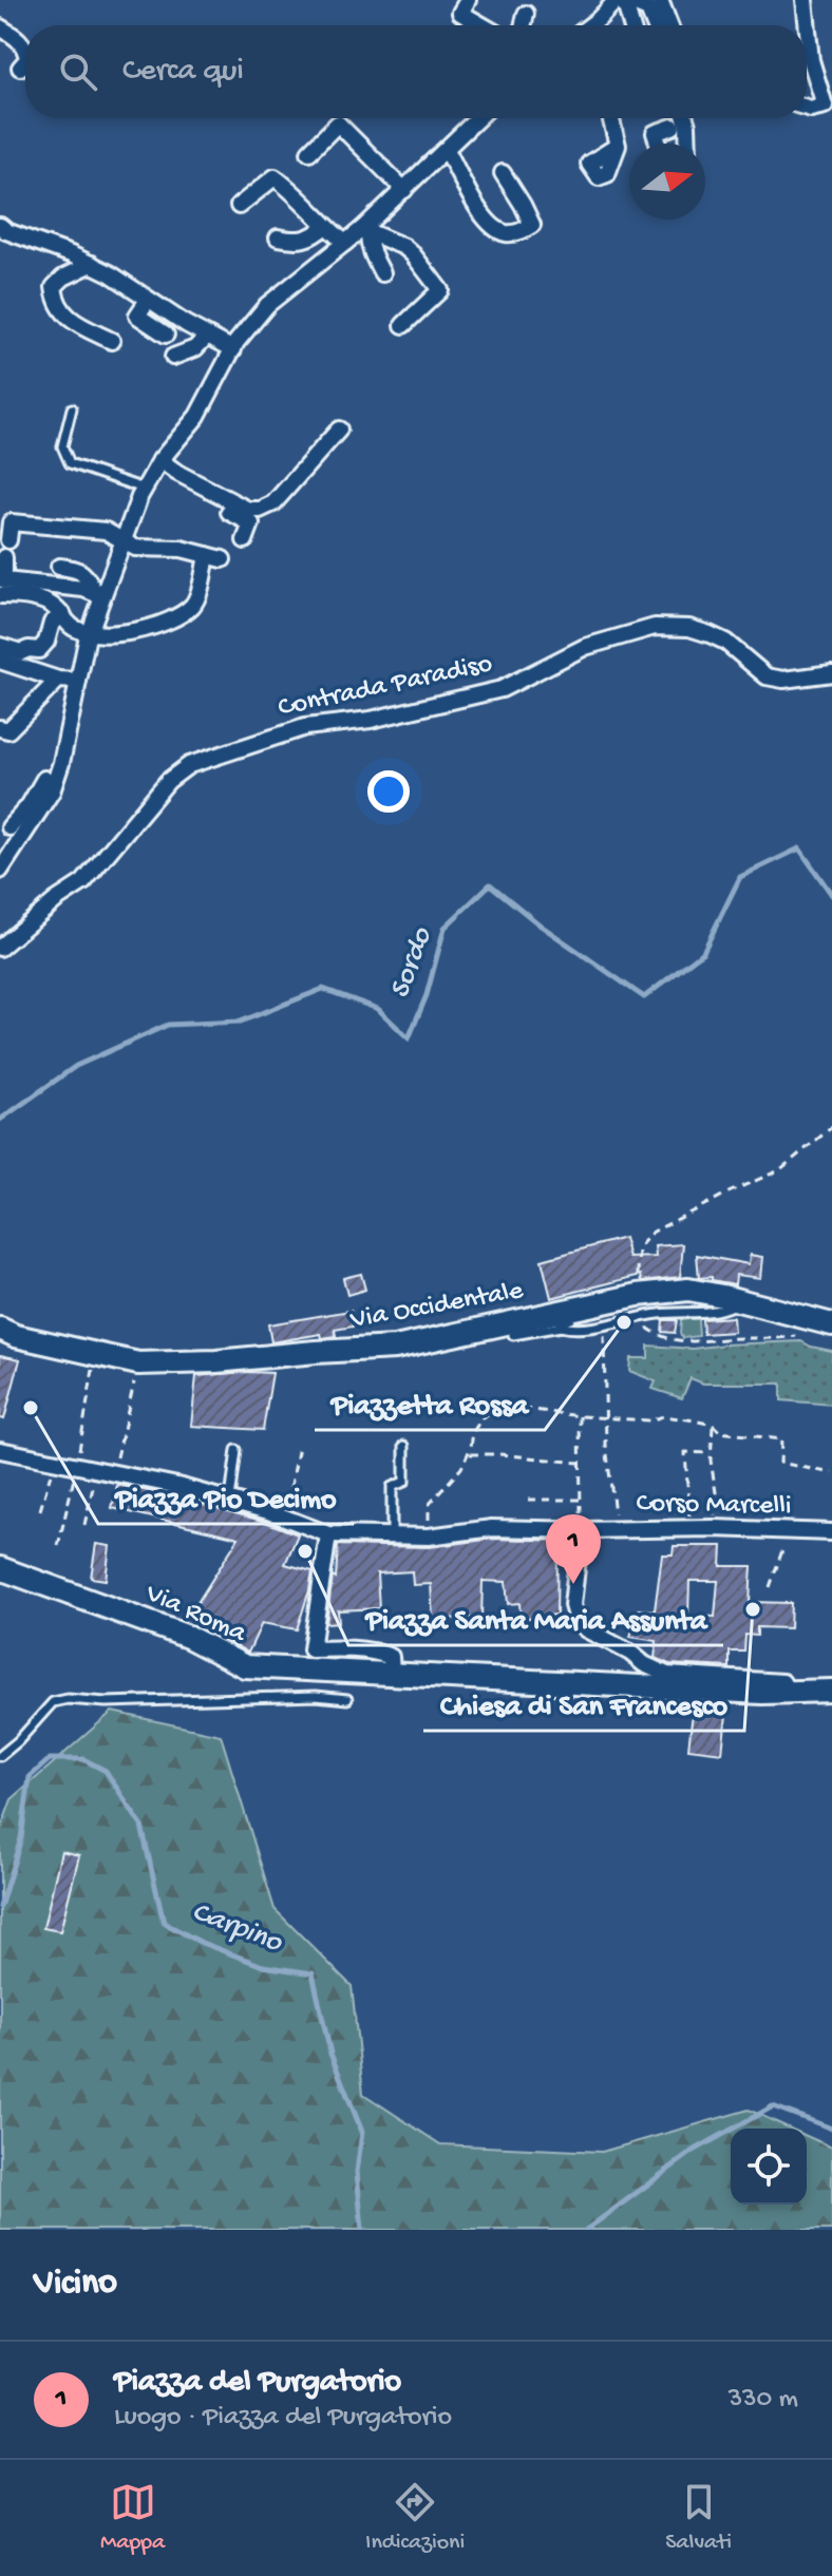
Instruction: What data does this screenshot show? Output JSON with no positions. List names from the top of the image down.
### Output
{
  "streets": {
    "main road": ["Via Occidentale", "Via Roma"],
    "street": ["Contrada Paradiso", "Corso Marcelli"]
  },
  "water": ["Sordo", "Carpino"],
  "places": [
    "Piazzetta Rossa",
    "Piazza Pio Decimo",
    "Piazza Santa Maria Assunta",
    "Chiesa di San Francesco"
  ],
  "north": "right",
  "page": {
    "search": "Cerca qui",
    "pins": "1",
    "heading": "Vicino",
    "list": [
      {
        "mark": "1",
        "name": "Piazza del Purgatorio",
        "note": "Luogo · Piazza del Purgatorio",
        "value": "330 m"
      }
    ],
    "nav": ["Mappa", "Indicazioni", "Salvati"]
  }
}
